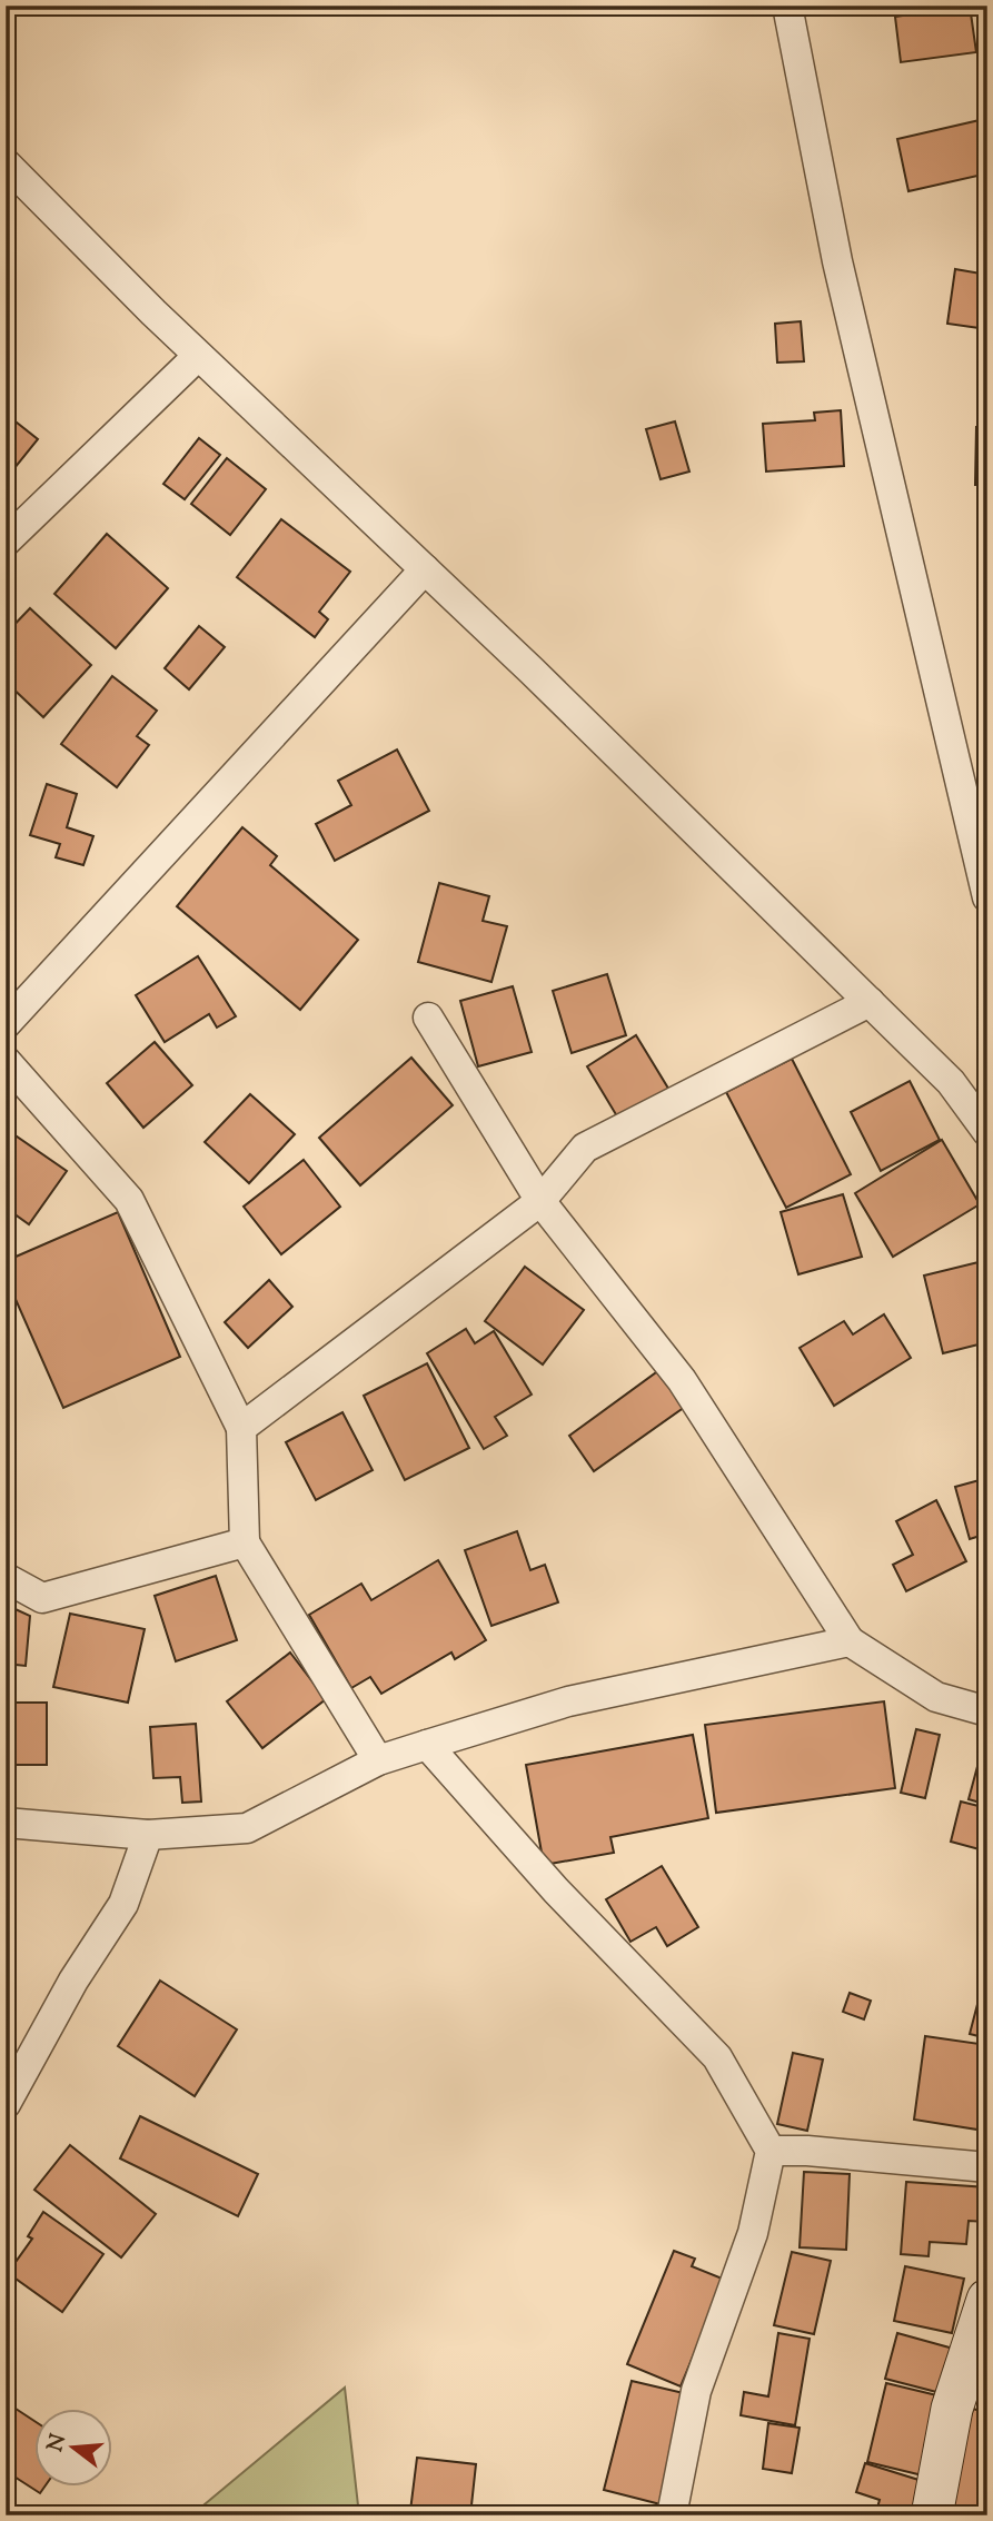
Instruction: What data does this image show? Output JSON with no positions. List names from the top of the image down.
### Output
{
  "north": "left"
}
